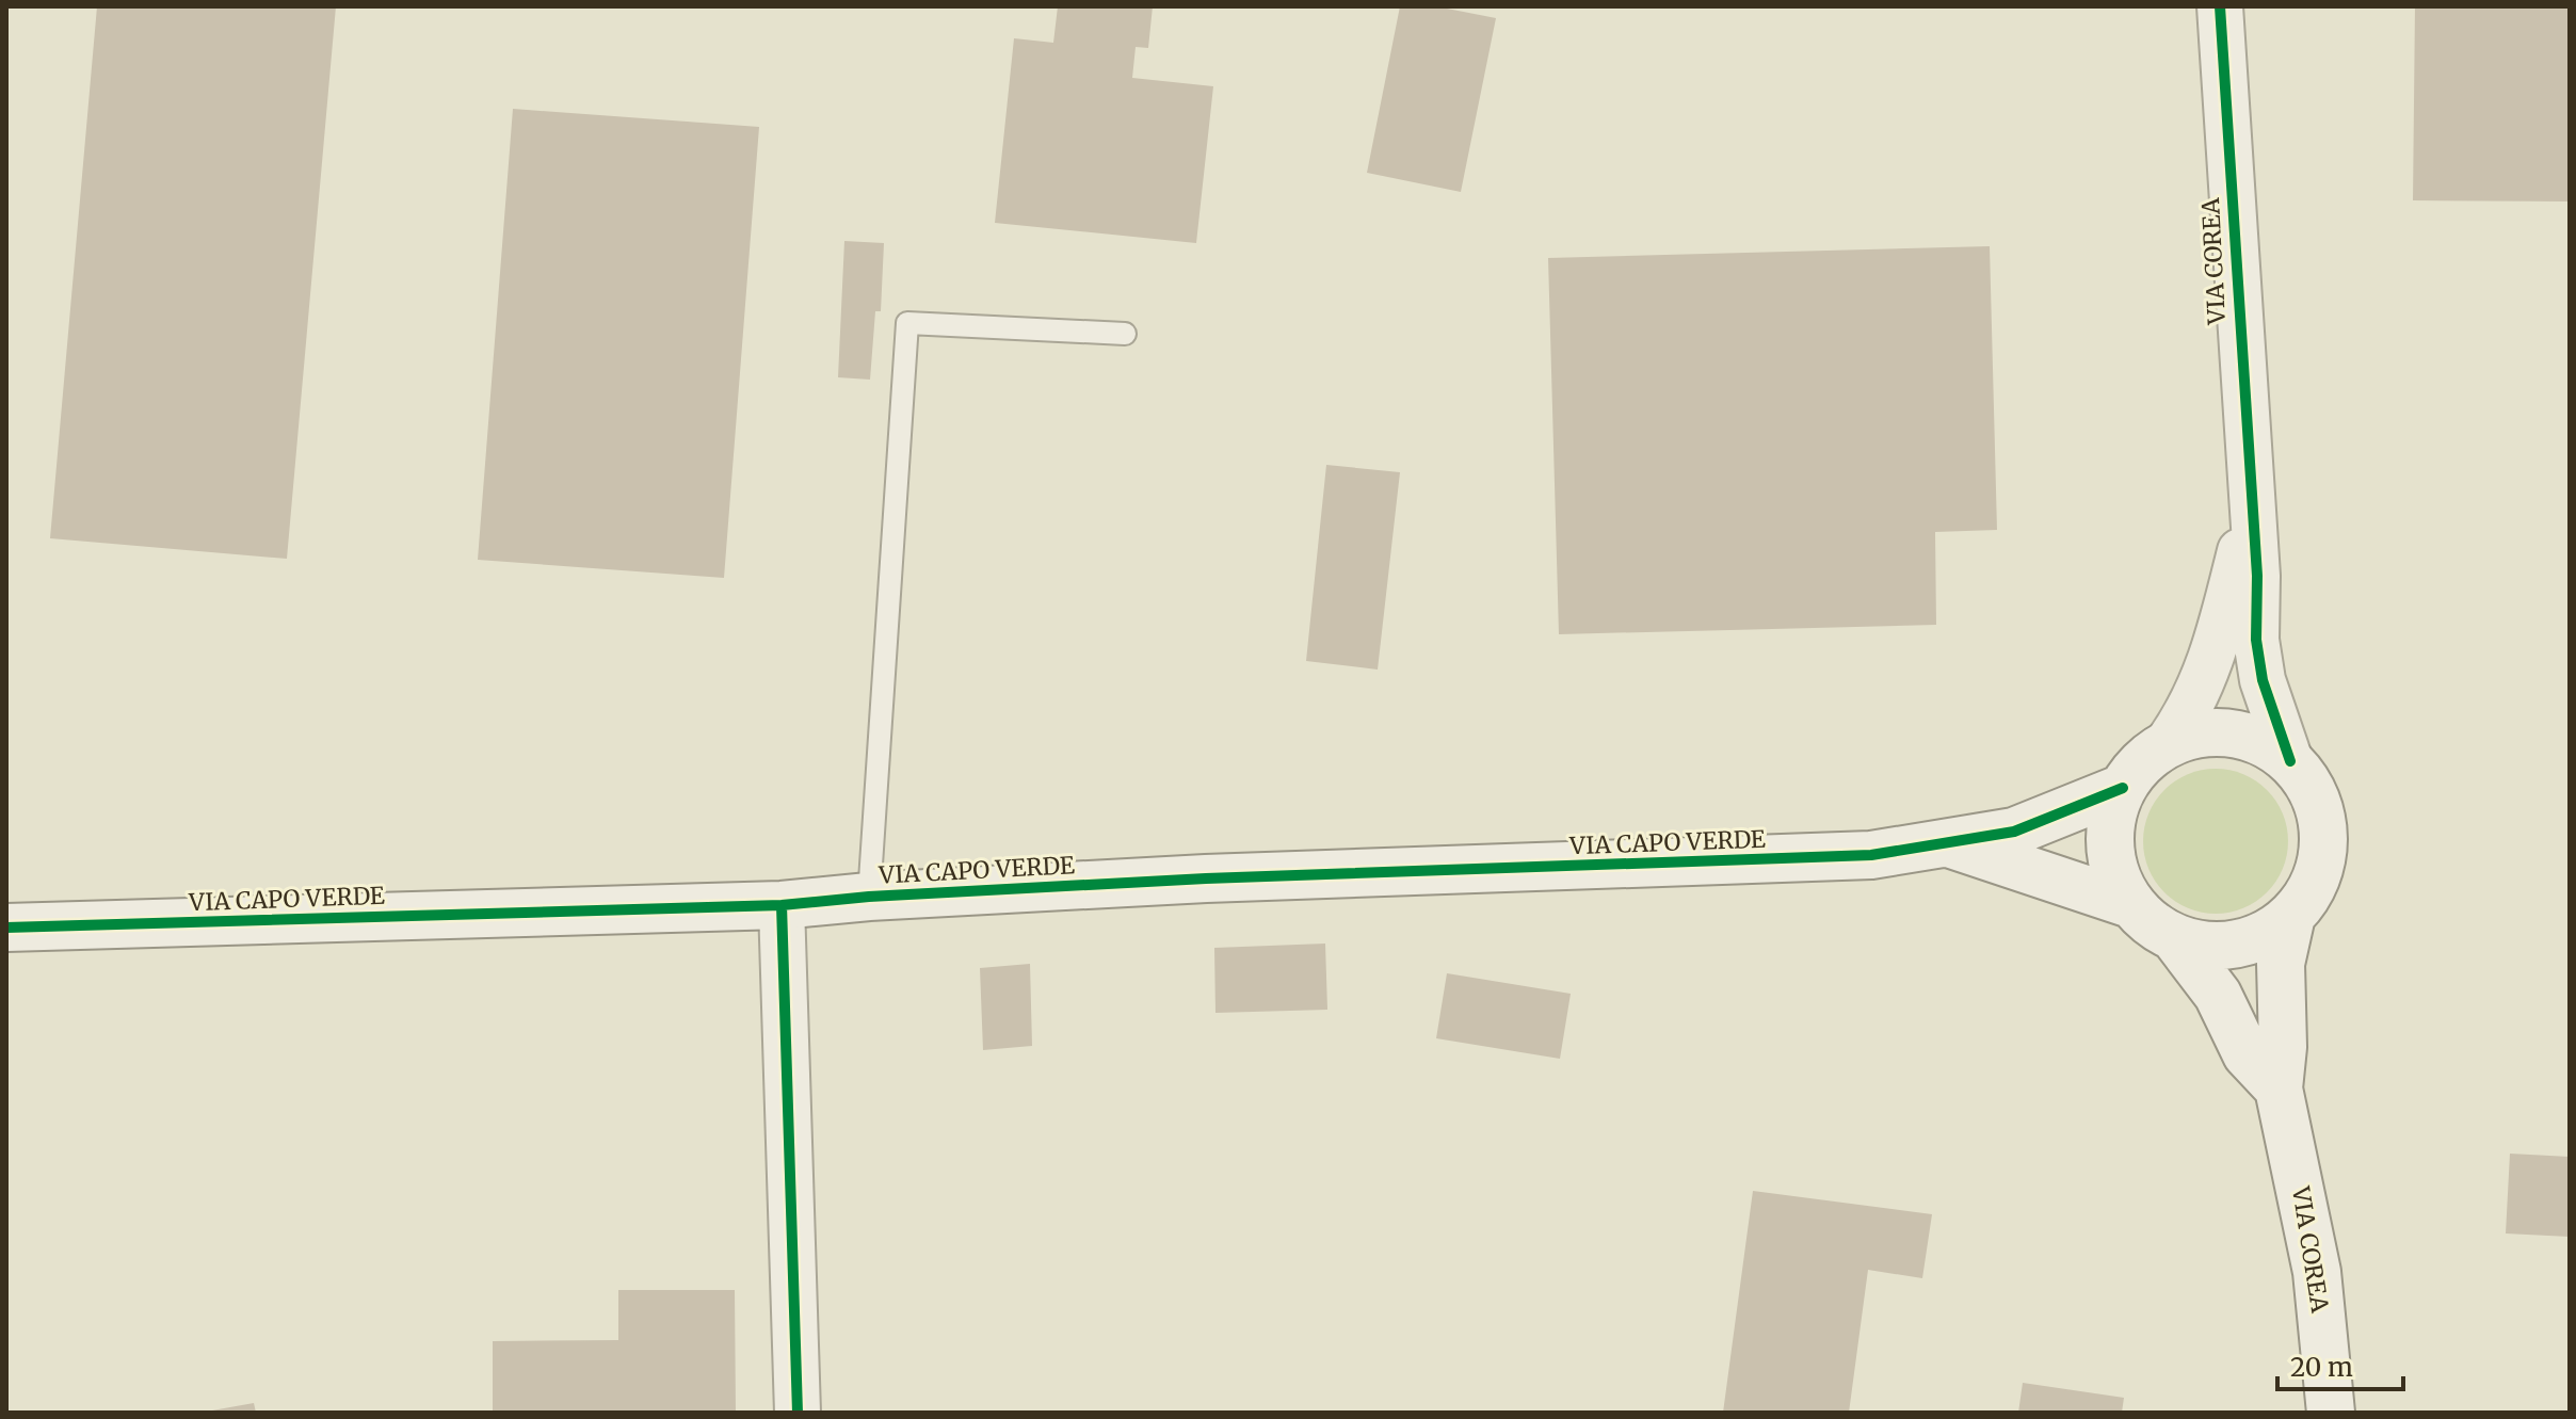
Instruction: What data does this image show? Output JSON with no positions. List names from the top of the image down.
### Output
{
  "streets": {
    "street": ["VIA COREA", "VIA CAPO VERDE"]
  },
  "scale_bar": "20 m"
}
